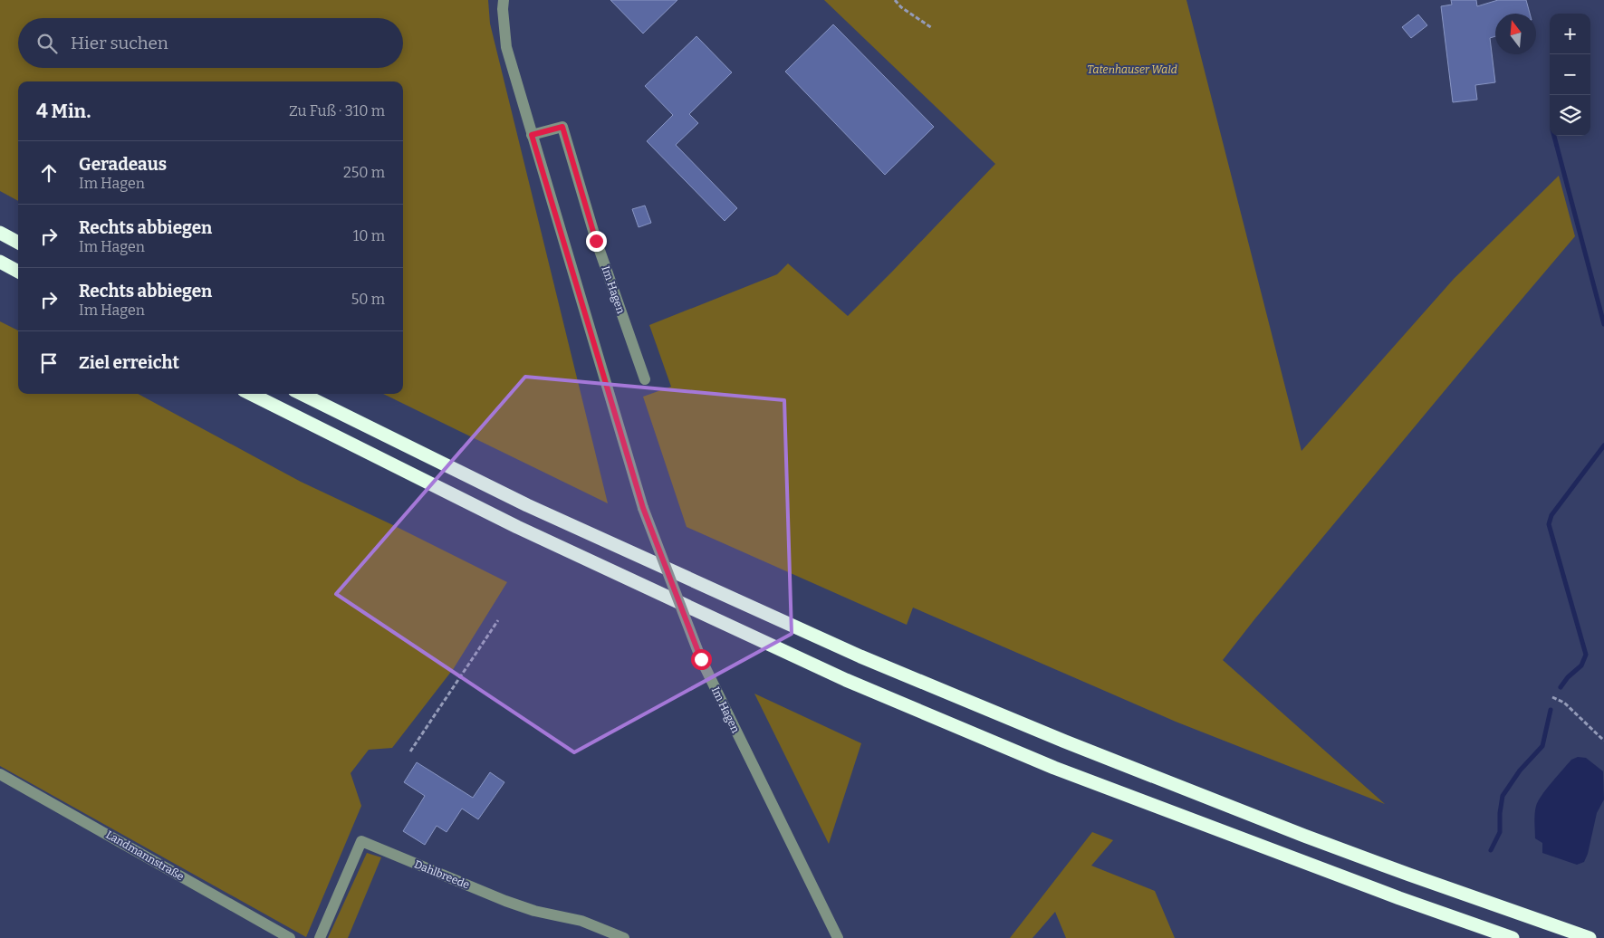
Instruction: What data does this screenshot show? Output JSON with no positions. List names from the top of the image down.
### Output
{
  "streets": {
    "street": ["Im Hagen", "Landmannstraße", "Dahlbreede"]
  },
  "parks": ["Tatenhauser Wald"],
  "north": "top",
  "page": {
    "map_buttons": ["+", "−"],
    "search": "Hier suchen",
    "heading": ["4 Min.", "Zu Fuß · 310 m"],
    "list": [
      ["Geradeaus", "Im Hagen", "250 m"],
      ["Rechts abbiegen", "Im Hagen", "10 m"],
      ["Rechts abbiegen", "Im Hagen", "50 m"],
      "Ziel erreicht"
    ]
  }
}
